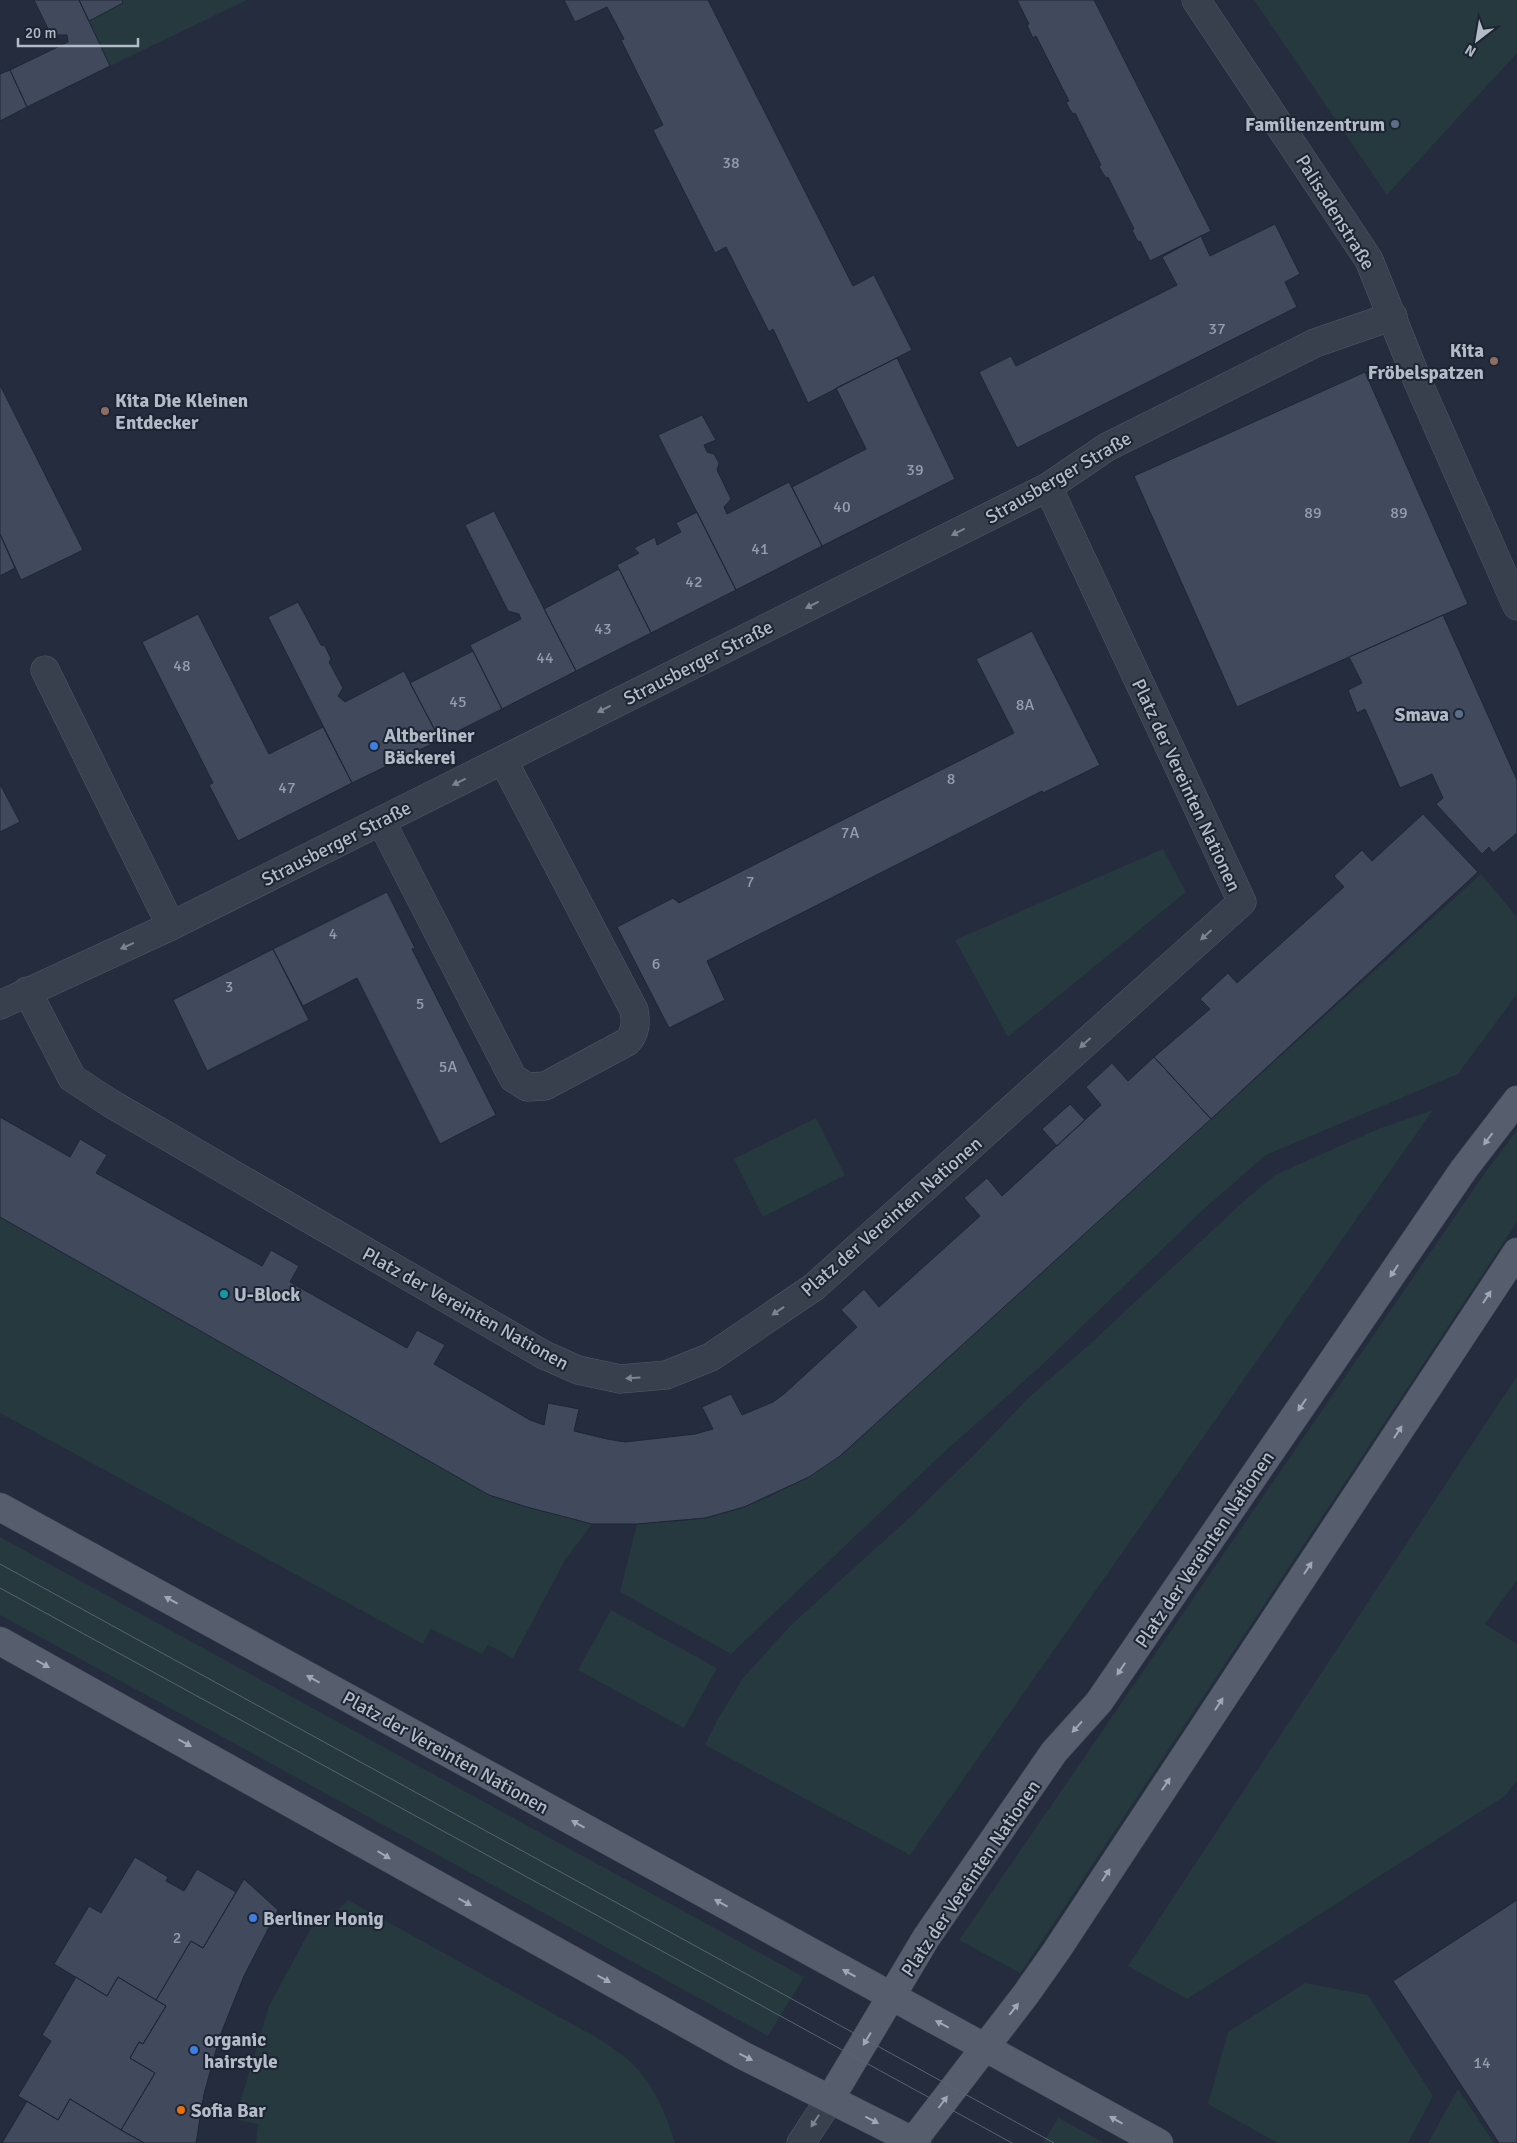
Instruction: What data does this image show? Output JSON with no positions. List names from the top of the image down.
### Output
{
  "streets": {
    "main road": ["Platz der Vereinten Nationen"],
    "street": ["Palisadenstraße", "Strausberger Straße"]
  },
  "crossings": [
    ["Palisadenstraße", "Strausberger Straße"],
    ["Strausberger Straße", "Platz der Vereinten Nationen"]
  ],
  "one_way": ["Strausberger Straße"],
  "places": [
    "Familienzentrum",
    "Kita Fröbelspatzen",
    "Kita Die Kleinen Entdecker",
    "Smava",
    "Altberliner Bäckerei",
    "U-Block",
    "Berliner Honig",
    "organic hairstyle",
    "Sofia Bar"
  ],
  "house_numbers": [
    "38",
    "37",
    "39",
    "40",
    "89",
    "89",
    "41",
    "42",
    "43",
    "44",
    "48",
    "45",
    "8A",
    "8",
    "47",
    "7A",
    "7",
    "4",
    "6",
    "3",
    "5",
    "5A",
    "2",
    "14"
  ],
  "scale_bar": "20 m",
  "north": "bottom left"
}
